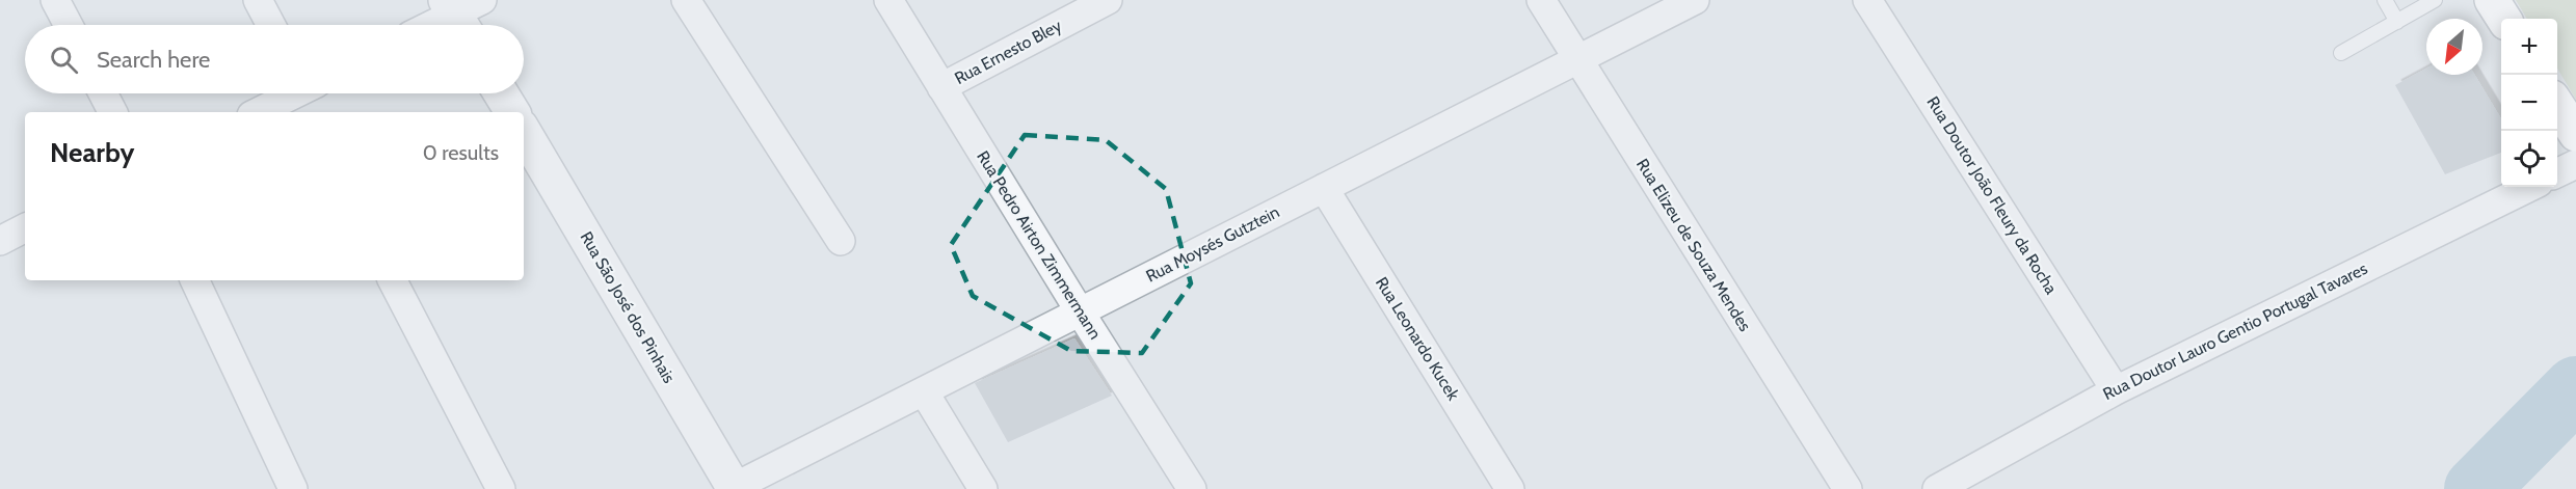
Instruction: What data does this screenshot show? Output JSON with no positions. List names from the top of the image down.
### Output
{
  "streets": {
    "street": [
      "Rua Ernesto Bley",
      "Rua Doutor João Fleury da Rocha",
      "Rua Moysés Gutztein",
      "Rua Pedro Airton Zimmermann",
      "Rua Elizeu de Souza Mendes",
      "Rua São José dos Pinhais",
      "Rua Doutor Lauro Gentio Portugal Tavares",
      "Rua Leonardo Kucek"
    ]
  },
  "crossings": [
    ["Rua Ernesto Bley", "Rua Pedro Airton Zimmermann"],
    ["Rua Doutor João Fleury da Rocha", "Rua Doutor Lauro Gentio Portugal Tavares"],
    ["Rua Moysés Gutztein", "Rua Pedro Airton Zimmermann"],
    ["Rua Moysés Gutztein", "Rua Elizeu de Souza Mendes"],
    ["Rua Moysés Gutztein", "Rua São José dos Pinhais"],
    ["Rua Moysés Gutztein", "Rua Leonardo Kucek"]
  ],
  "north": "bottom left",
  "page": {
    "map_buttons": ["+", "−"],
    "search": "Search here",
    "heading": ["Nearby", "0 results"]
  }
}
